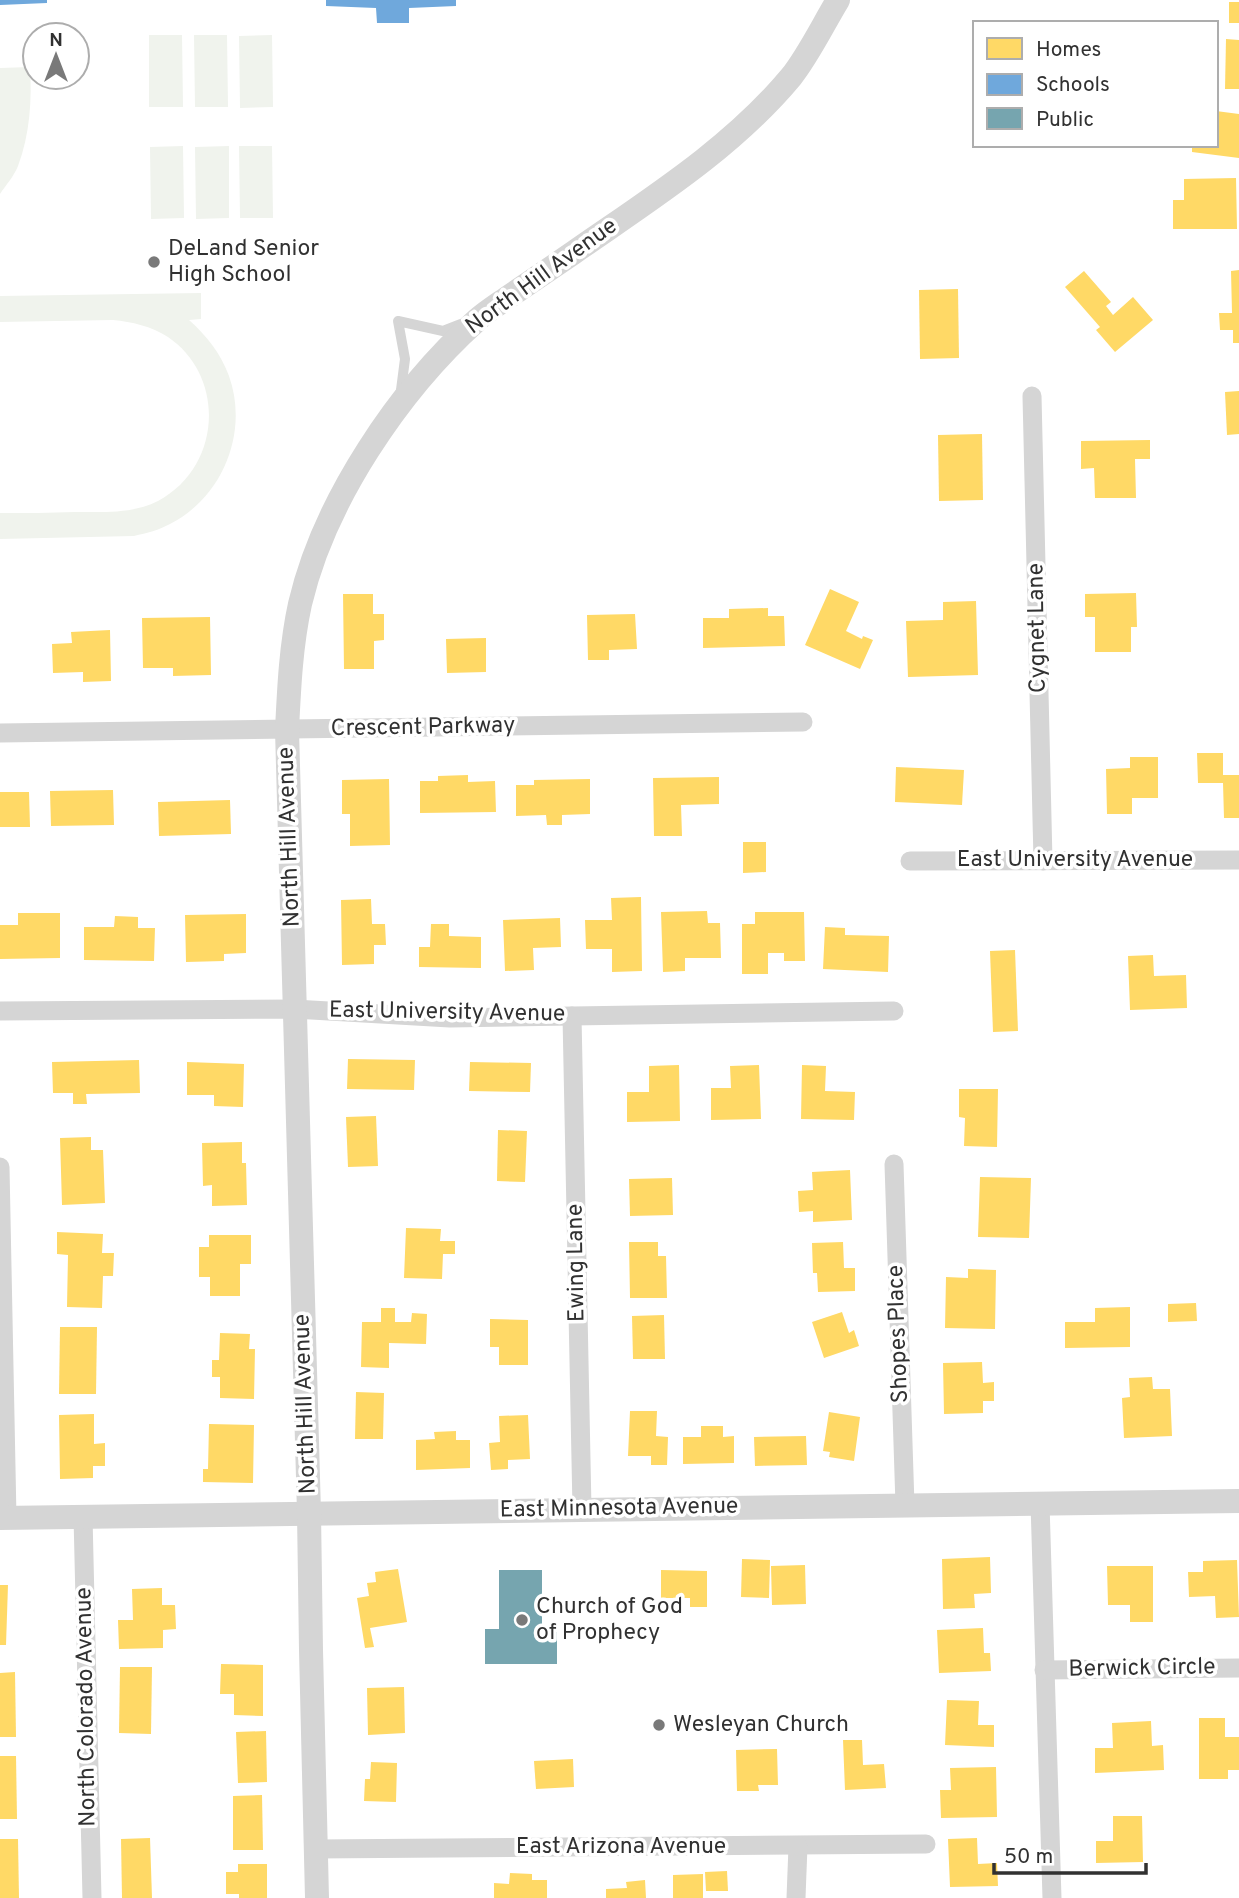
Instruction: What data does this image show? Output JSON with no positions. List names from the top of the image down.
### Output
{
  "streets": {
    "street": [
      "North Hill Avenue",
      "Cygnet Lane",
      "Crescent Parkway",
      "East University Avenue",
      "Ewing Lane",
      "Shopes Place",
      "East Minnesota Avenue",
      "Berwick Circle",
      "North Colorado Avenue",
      "East Arizona Avenue"
    ]
  },
  "crossings": [
    ["North Hill Avenue", "Crescent Parkway"],
    ["North Hill Avenue", "East University Avenue"],
    ["North Hill Avenue", "East Minnesota Avenue"],
    ["North Hill Avenue", "East Arizona Avenue"],
    ["Cygnet Lane", "East University Avenue"],
    ["East University Avenue", "Ewing Lane"],
    ["Ewing Lane", "East Minnesota Avenue"],
    ["Shopes Place", "East Minnesota Avenue"],
    ["East Minnesota Avenue", "Berwick Circle"],
    ["East Minnesota Avenue", "North Colorado Avenue"]
  ],
  "places": ["DeLand Senior High School", "Church of God of Prophecy", "Wesleyan Church"],
  "legend": ["Homes", "Schools", "Public"],
  "scale_bar": "50 m",
  "north": "top"
}
